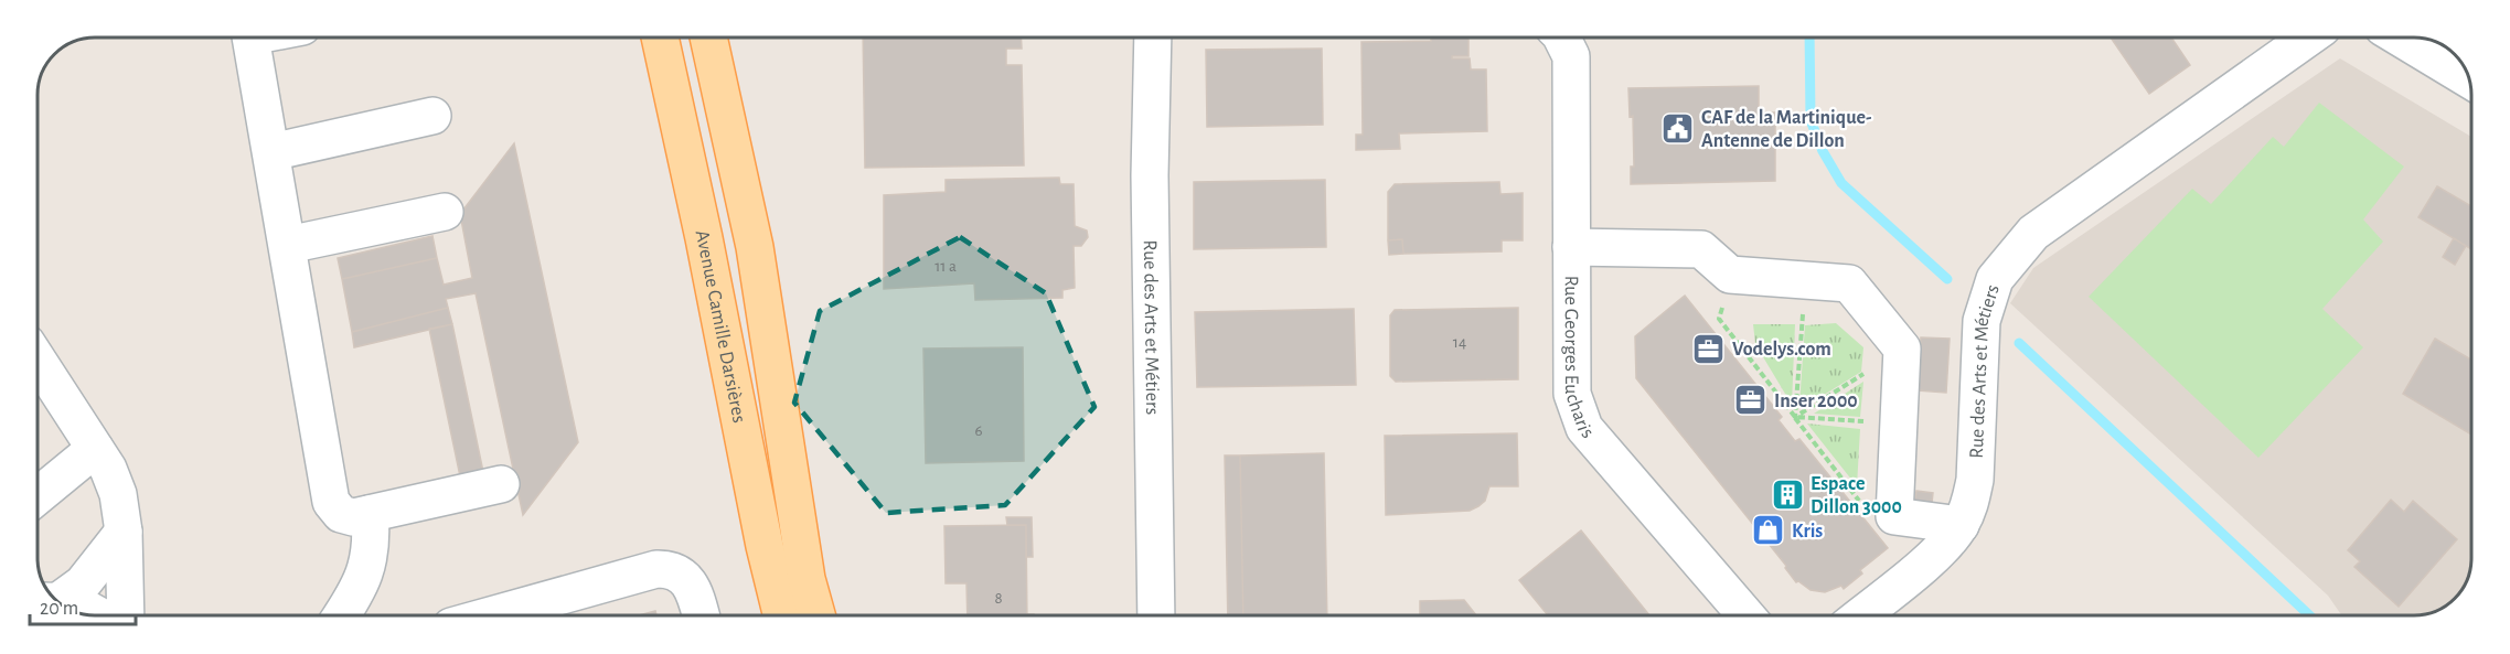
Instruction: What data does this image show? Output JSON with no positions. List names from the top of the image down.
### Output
{
  "streets": {
    "main road": ["Avenue Camille Darsières"],
    "street": ["Rue des Arts et Métiers", "Rue Georges Eucharis"]
  },
  "places": {
    "public building": ["CAF de la Martinique- Antenne de Dillon"],
    "office": ["Vodelys.com", "Inser 2000"],
    "building": ["Espace Dillon 3000"],
    "shop": ["Kris"]
  },
  "house_numbers": [
    "11 a",
    "14",
    "6",
    "8"
  ],
  "scale_bar": "20 m"
}
